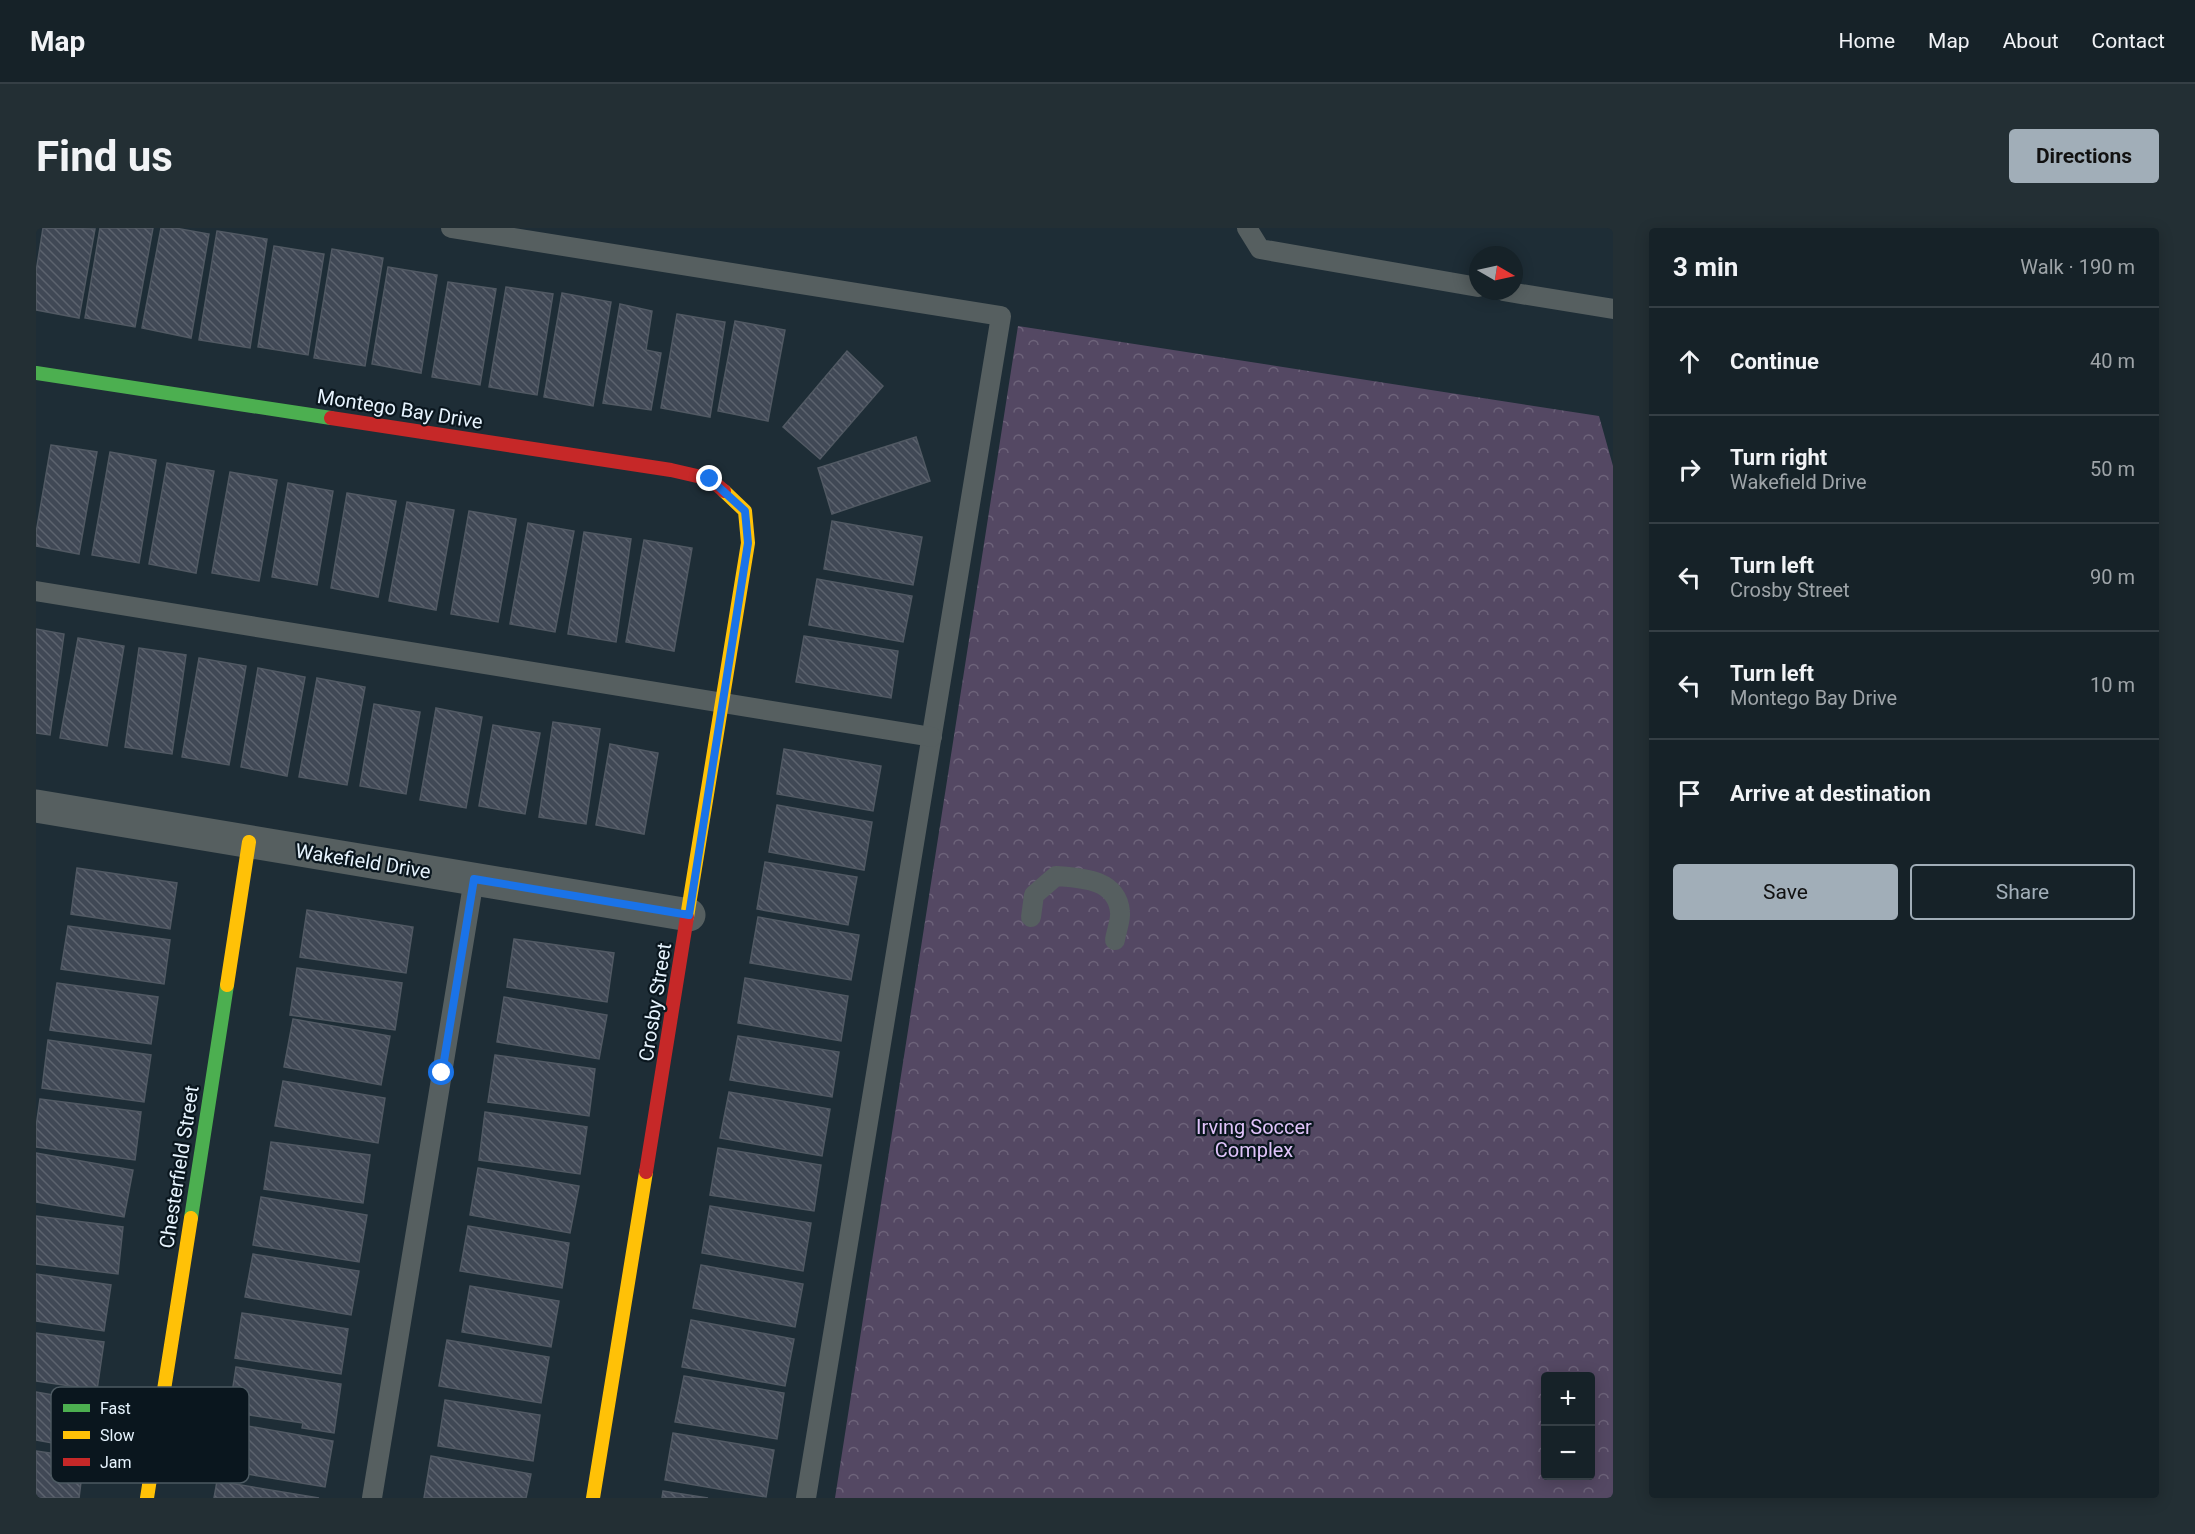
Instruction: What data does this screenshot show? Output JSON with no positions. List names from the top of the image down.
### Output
{
  "streets": {
    "street": [
      "Montego Bay Drive",
      "Wakefield Drive",
      "Crosby Street",
      "Chesterfield Street"
    ]
  },
  "crossings": [
    ["Montego Bay Drive", "Crosby Street"],
    ["Wakefield Drive", "Crosby Street"],
    ["Wakefield Drive", "Chesterfield Street"]
  ],
  "parks": ["Irving Soccer Complex"],
  "legend": ["Fast", "Slow", "Jam"],
  "north": "right",
  "page": {
    "header": "Map",
    "nav": [
      "Home",
      "Map",
      "About",
      "Contact"
    ],
    "buttons": [
      "Directions",
      ["Save", "Share"]
    ],
    "title": "Find us",
    "heading": ["3 min", "Walk · 190 m"],
    "list": [
      ["Continue", "40 m"],
      ["Turn right", "Wakefield Drive", "50 m"],
      ["Turn left", "Crosby Street", "90 m"],
      ["Turn left", "Montego Bay Drive", "10 m"],
      "Arrive at destination"
    ],
    "map_buttons": ["+", "−"]
  }
}
